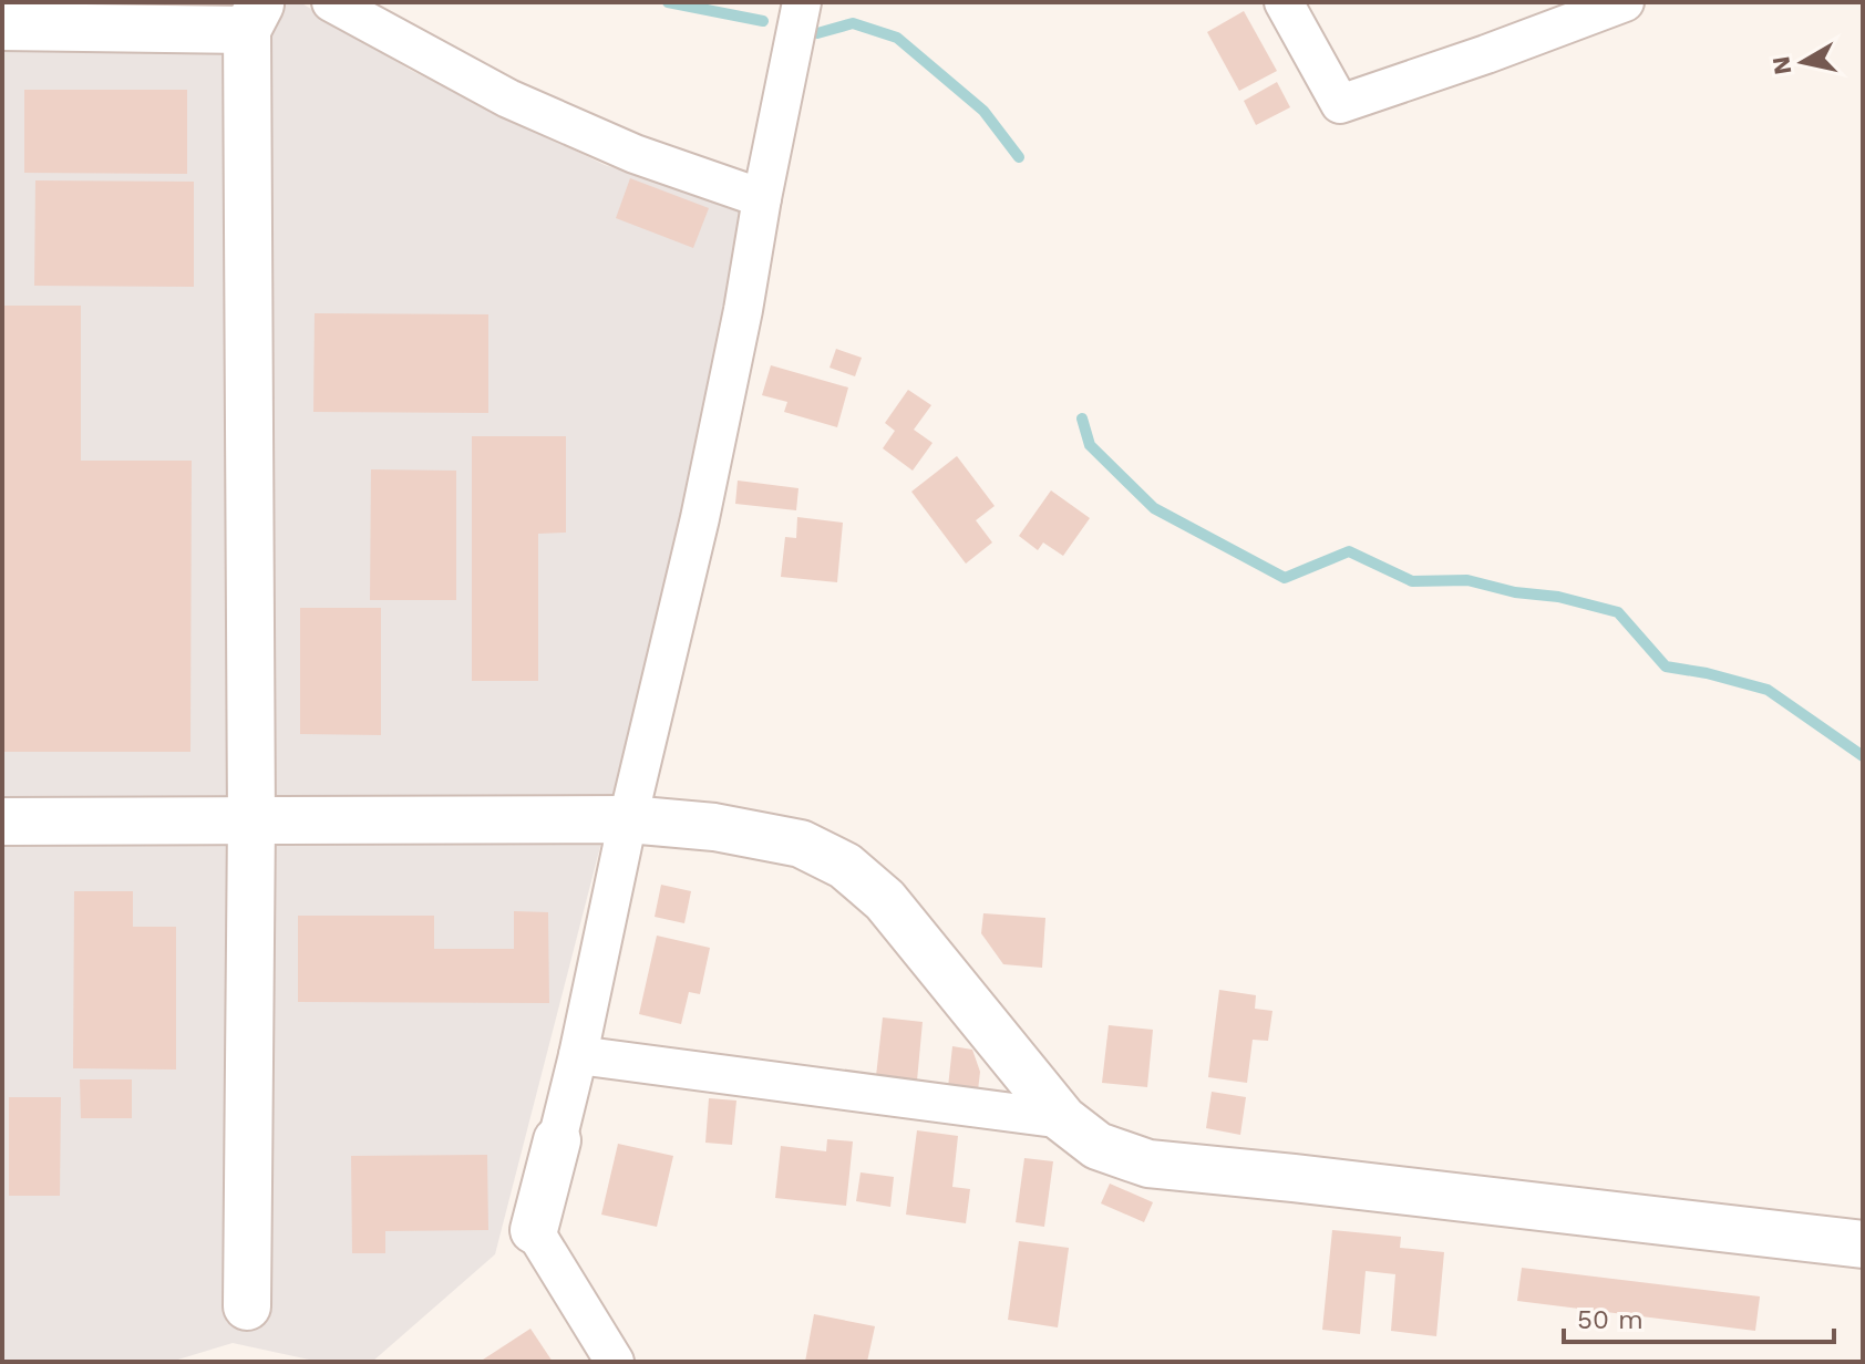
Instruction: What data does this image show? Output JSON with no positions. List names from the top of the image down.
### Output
{
  "scale_bar": "50 m",
  "north": "left"
}
